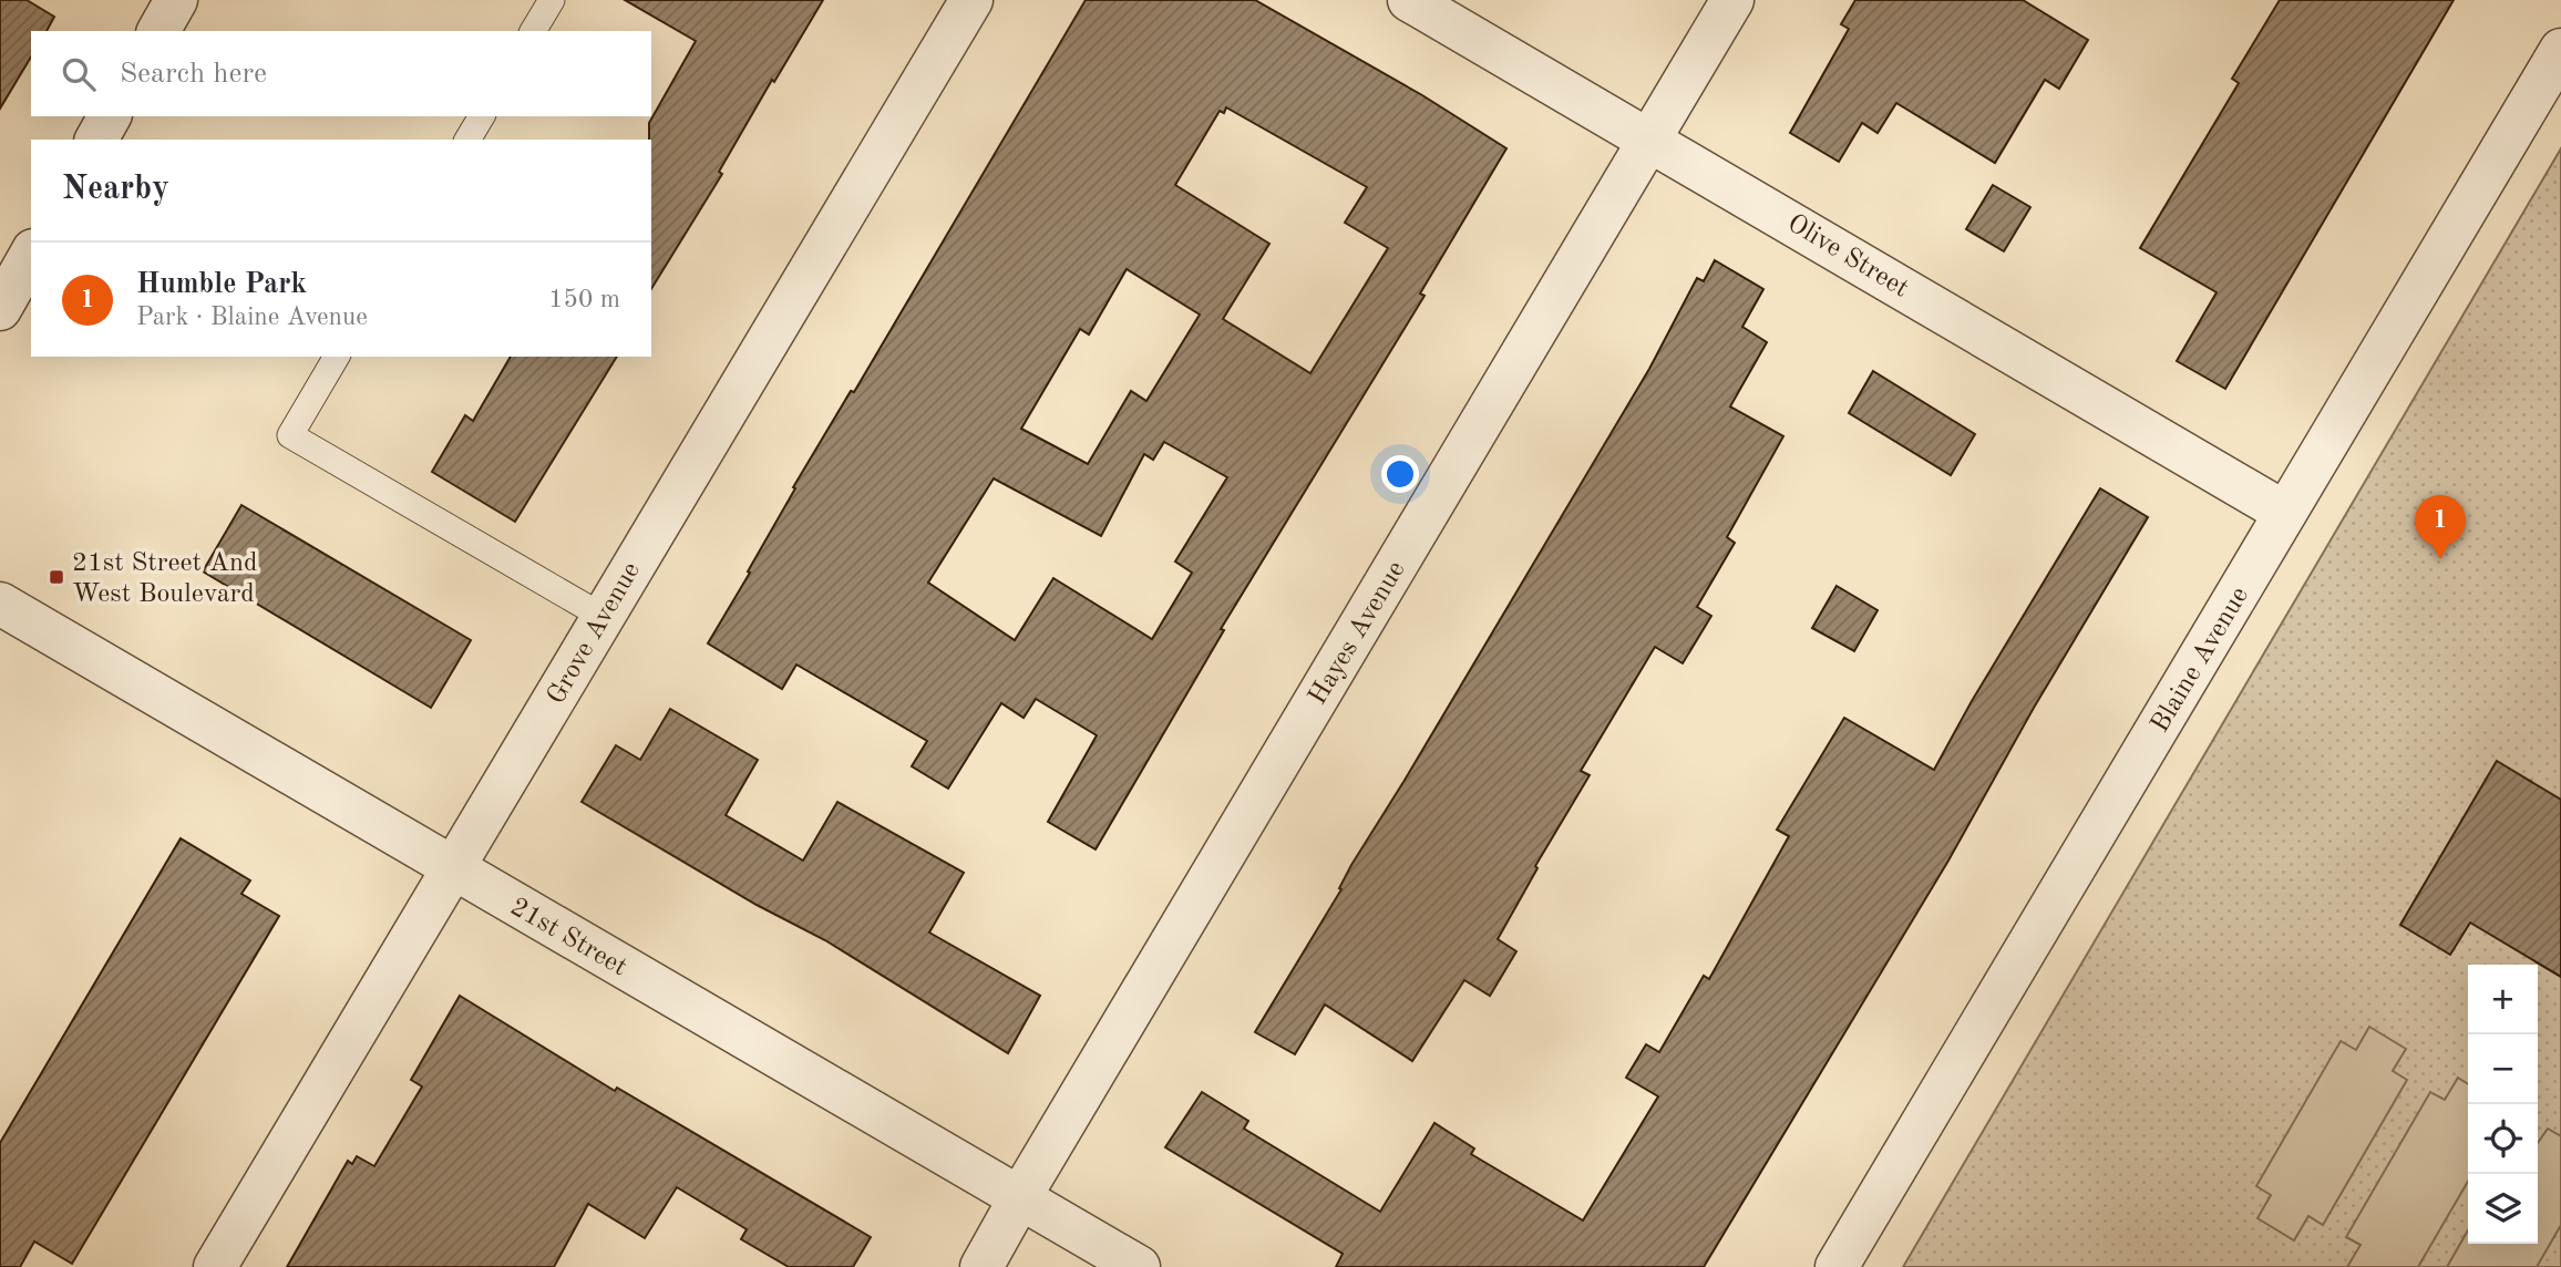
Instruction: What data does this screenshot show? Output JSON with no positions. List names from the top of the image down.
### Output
{
  "streets": {
    "street": [
      "Olive Street",
      "Grove Avenue",
      "Hayes Avenue",
      "Blaine Avenue",
      "21st Street"
    ]
  },
  "crossings": [
    ["Olive Street", "Hayes Avenue"],
    ["Olive Street", "Blaine Avenue"],
    ["Grove Avenue", "21st Street"],
    ["Hayes Avenue", "21st Street"]
  ],
  "places": {
    "transit": ["21st Street And West Boulevard"]
  },
  "page": {
    "search": "Search here",
    "heading": "Nearby",
    "list": [
      {
        "mark": "1",
        "name": "Humble Park",
        "note": "Park · Blaine Avenue",
        "value": "150 m"
      }
    ],
    "pins": "1",
    "map_buttons": ["+", "−"]
  }
}
